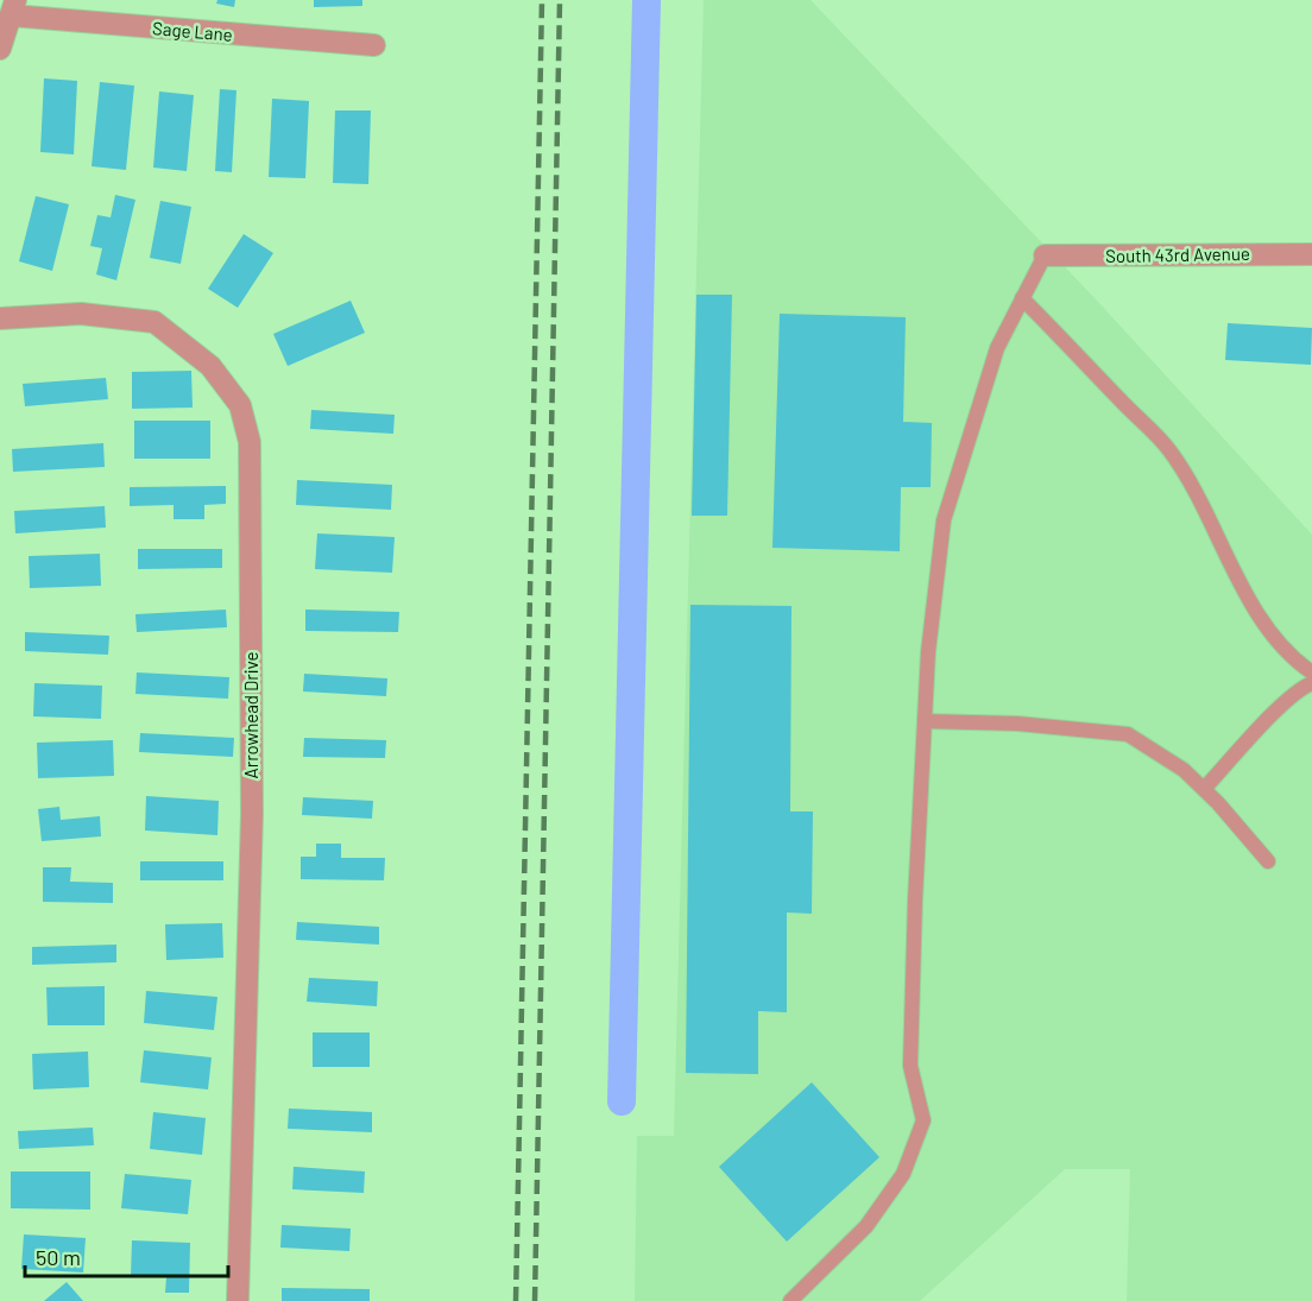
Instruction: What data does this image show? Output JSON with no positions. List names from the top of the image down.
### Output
{
  "streets": {
    "street": ["Sage Lane", "South 43rd Avenue", "Arrowhead Drive"]
  },
  "scale_bar": "50 m"
}
